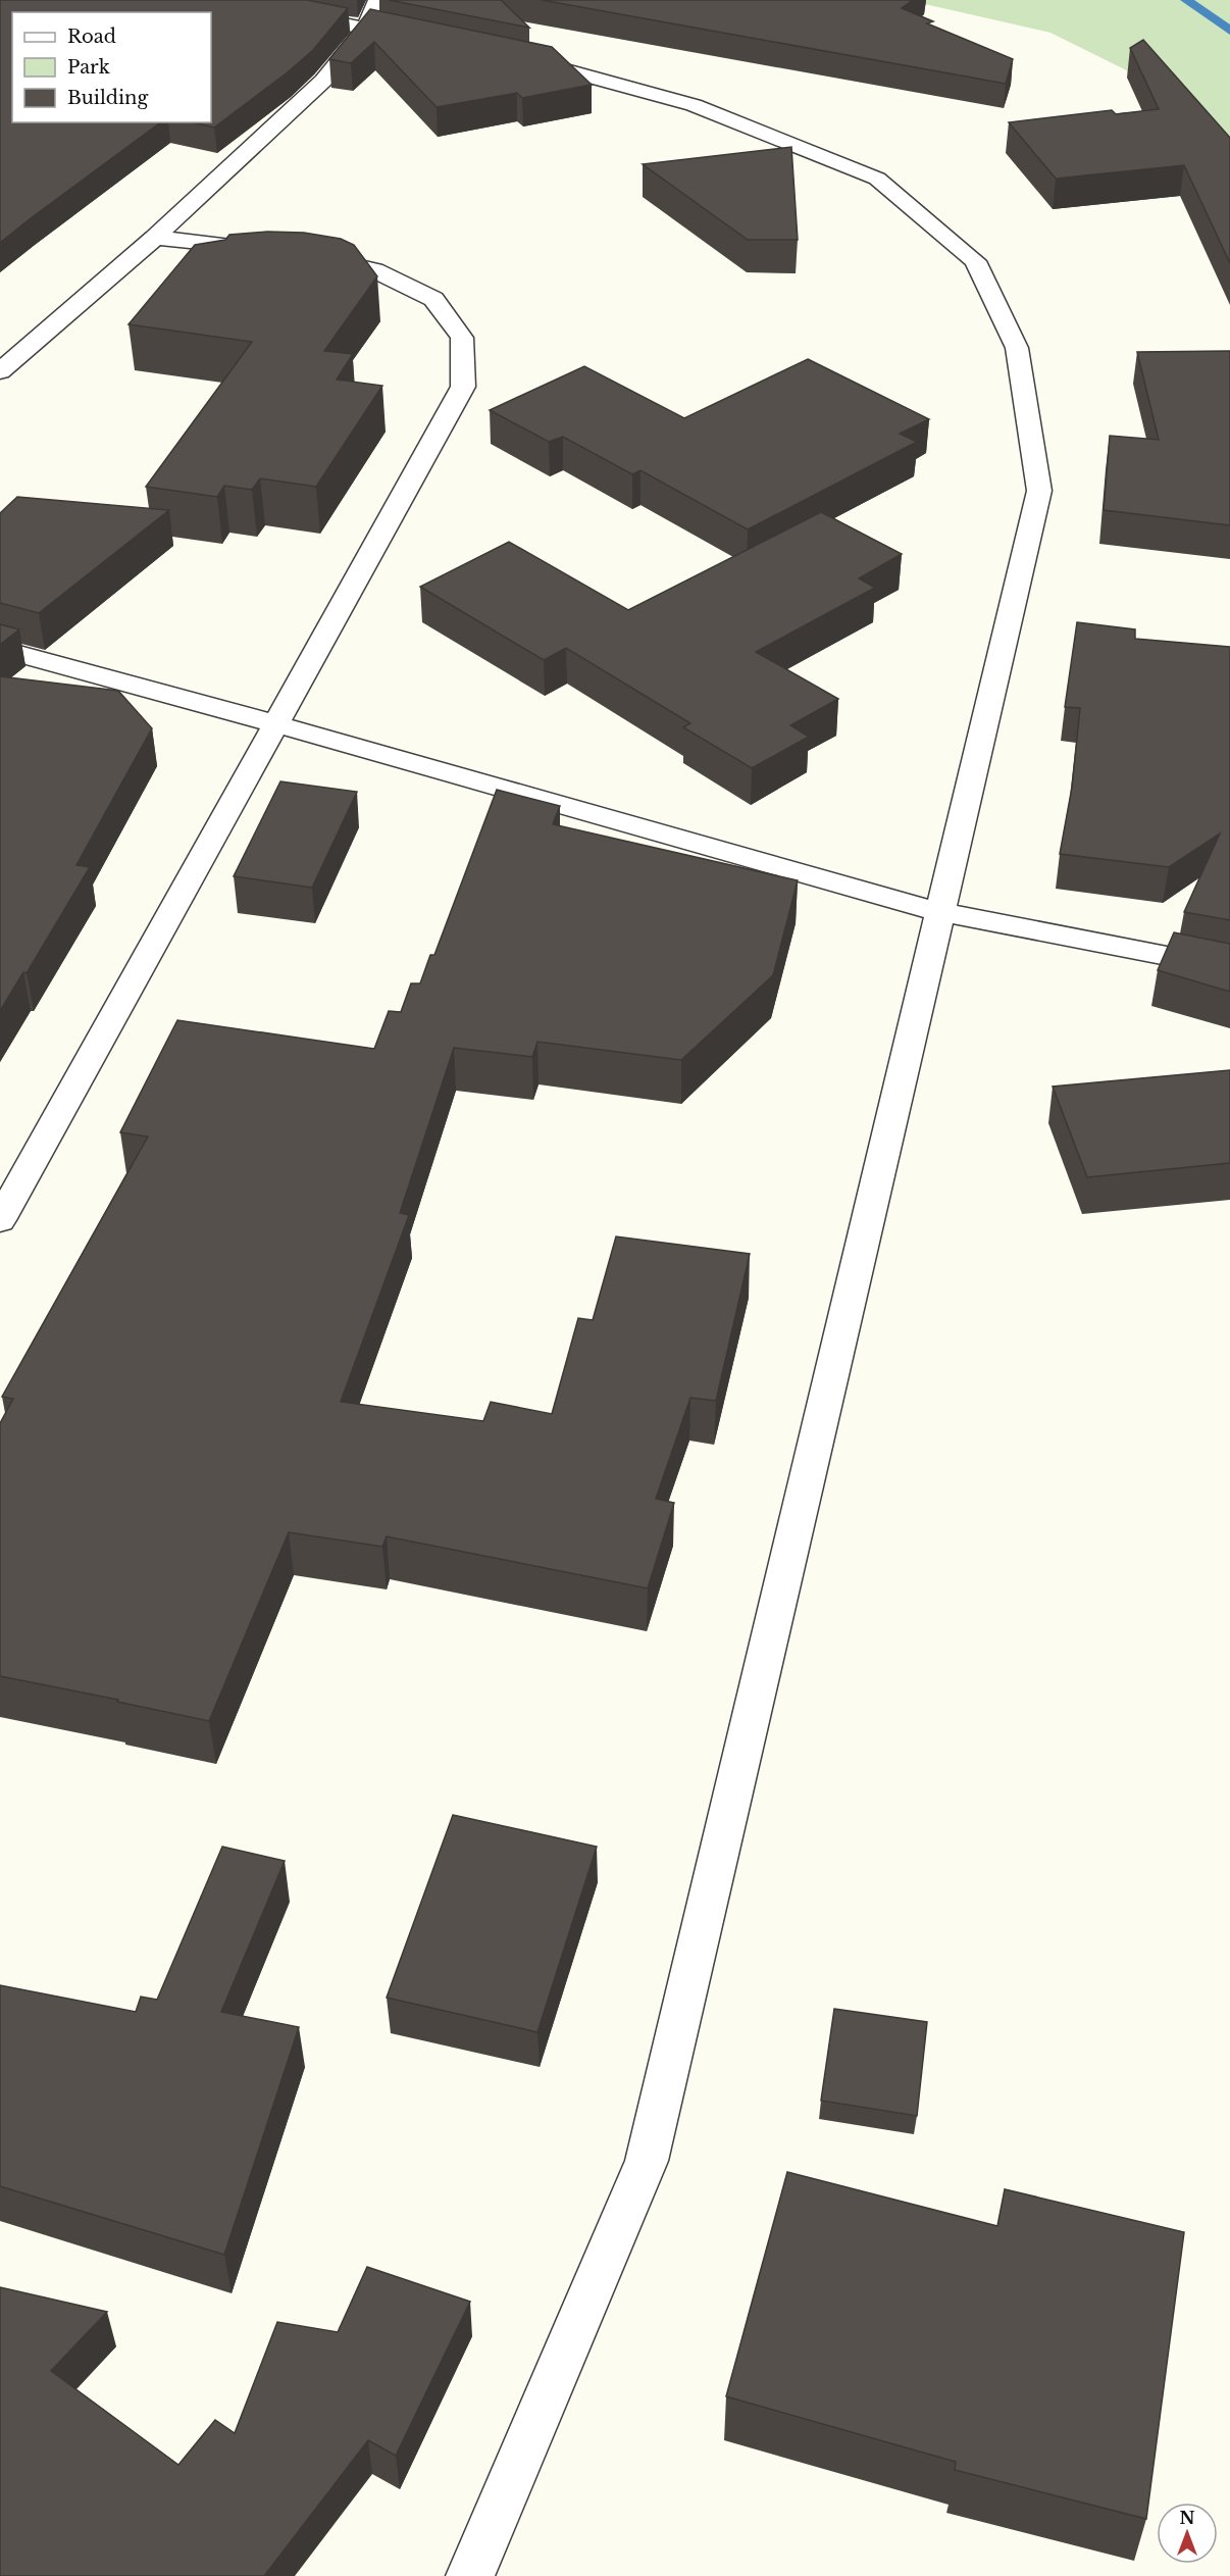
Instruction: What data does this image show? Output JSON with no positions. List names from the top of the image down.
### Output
{
  "legend": ["Road", "Park", "Building"],
  "north": "top"
}
